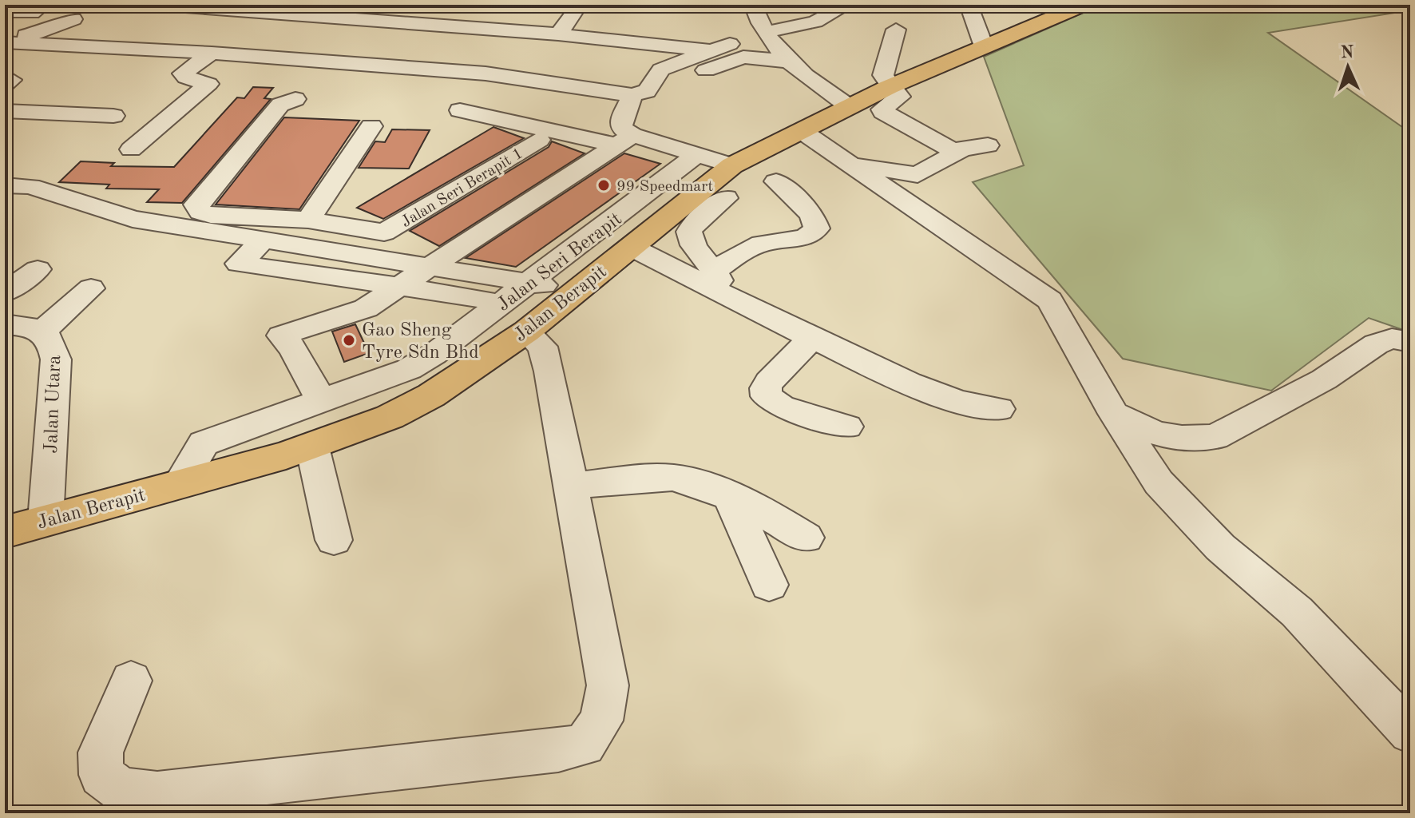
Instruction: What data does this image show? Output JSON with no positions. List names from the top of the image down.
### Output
{
  "streets": {
    "main road": ["Jalan Berapit"],
    "street": ["Jalan Seri Berapit 1", "Jalan Seri Berapit", "Jalan Utara"]
  },
  "crossings": [
    ["Jalan Seri Berapit", "Jalan Berapit"],
    ["Jalan Berapit", "Jalan Utara"]
  ],
  "places": ["99 Speedmart", "Gao Sheng Tyre Sdn Bhd"],
  "north": "top"
}
